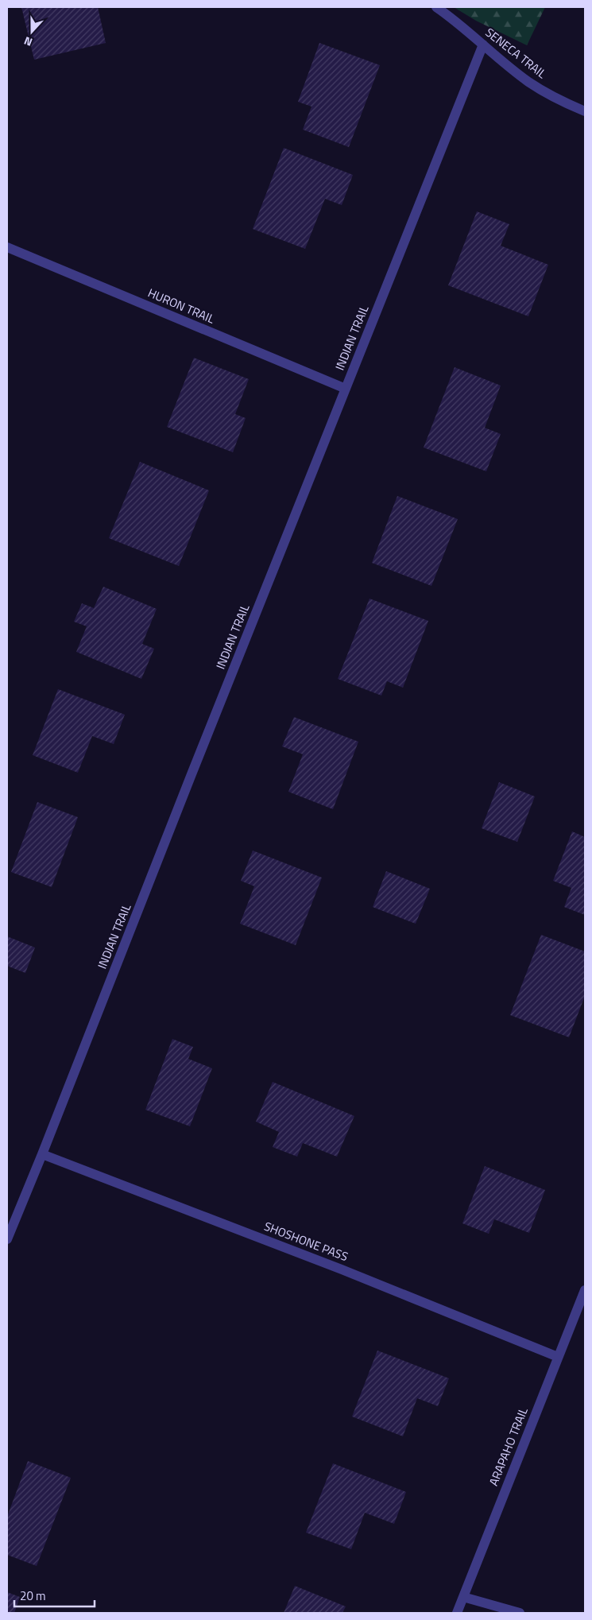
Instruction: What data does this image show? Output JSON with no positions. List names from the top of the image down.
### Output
{
  "streets": {
    "street": [
      "SENECA TRAIL",
      "HURON TRAIL",
      "INDIAN TRAIL",
      "SHOSHONE PASS",
      "ARAPAHO TRAIL"
    ]
  },
  "crossings": [
    ["SENECA TRAIL", "INDIAN TRAIL"],
    ["HURON TRAIL", "INDIAN TRAIL"],
    ["INDIAN TRAIL", "SHOSHONE PASS"],
    ["SHOSHONE PASS", "ARAPAHO TRAIL"]
  ],
  "scale_bar": "20 m",
  "north": "bottom"
}
